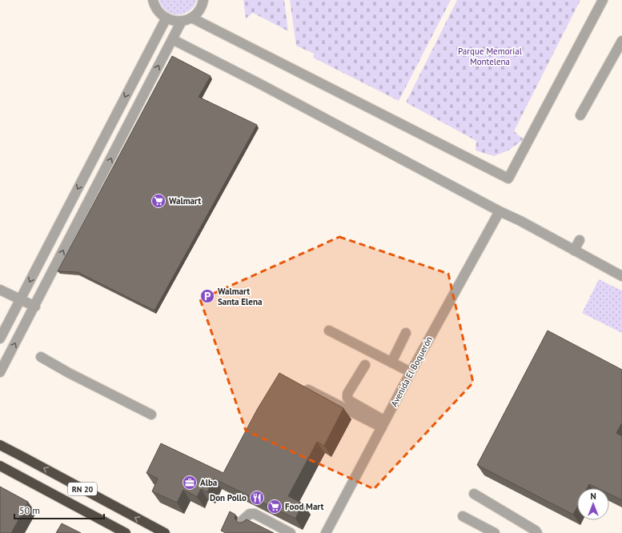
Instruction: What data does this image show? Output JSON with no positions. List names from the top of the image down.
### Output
{
  "streets": {
    "highway": ["RN 20"],
    "street": ["Avenida El Boquerón"]
  },
  "parks": ["Parque Memorial Montelena"],
  "places": {
    "supermarket": ["Walmart", "Food Mart"],
    "parking": ["Walmart Santa Elena"],
    "office": ["Alba"],
    "restaurant": ["Don Pollo"]
  },
  "scale_bar": "50 m",
  "north": "top"
}
